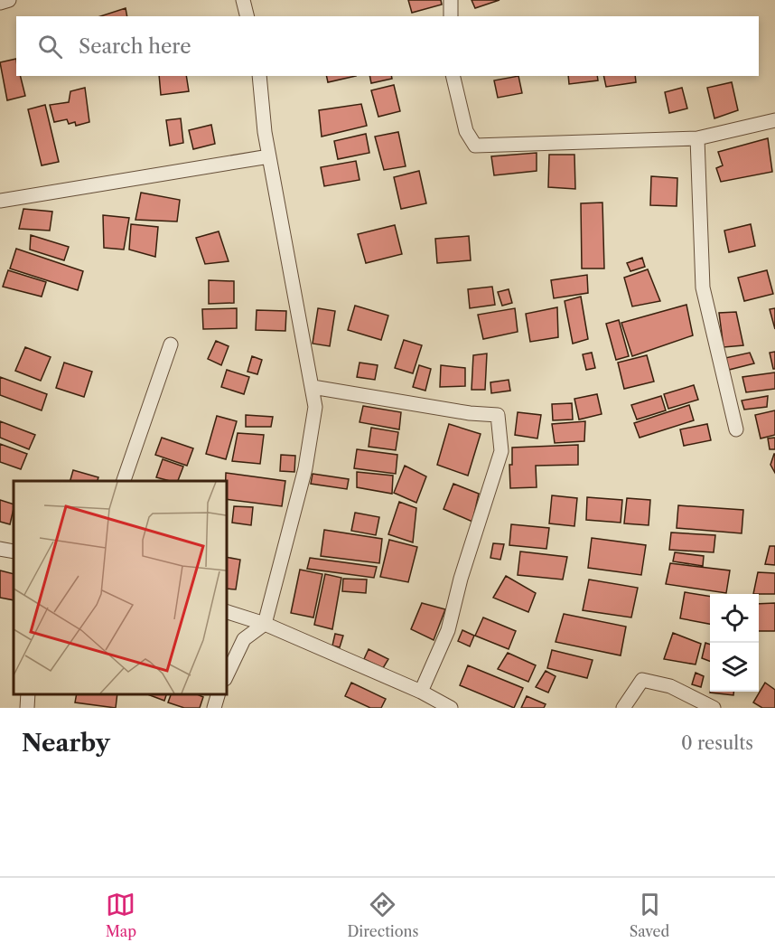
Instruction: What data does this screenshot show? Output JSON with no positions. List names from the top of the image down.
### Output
{
  "page": {
    "search": "Search here",
    "heading": ["Nearby", "0 results"],
    "nav": ["Map", "Directions", "Saved"]
  }
}
